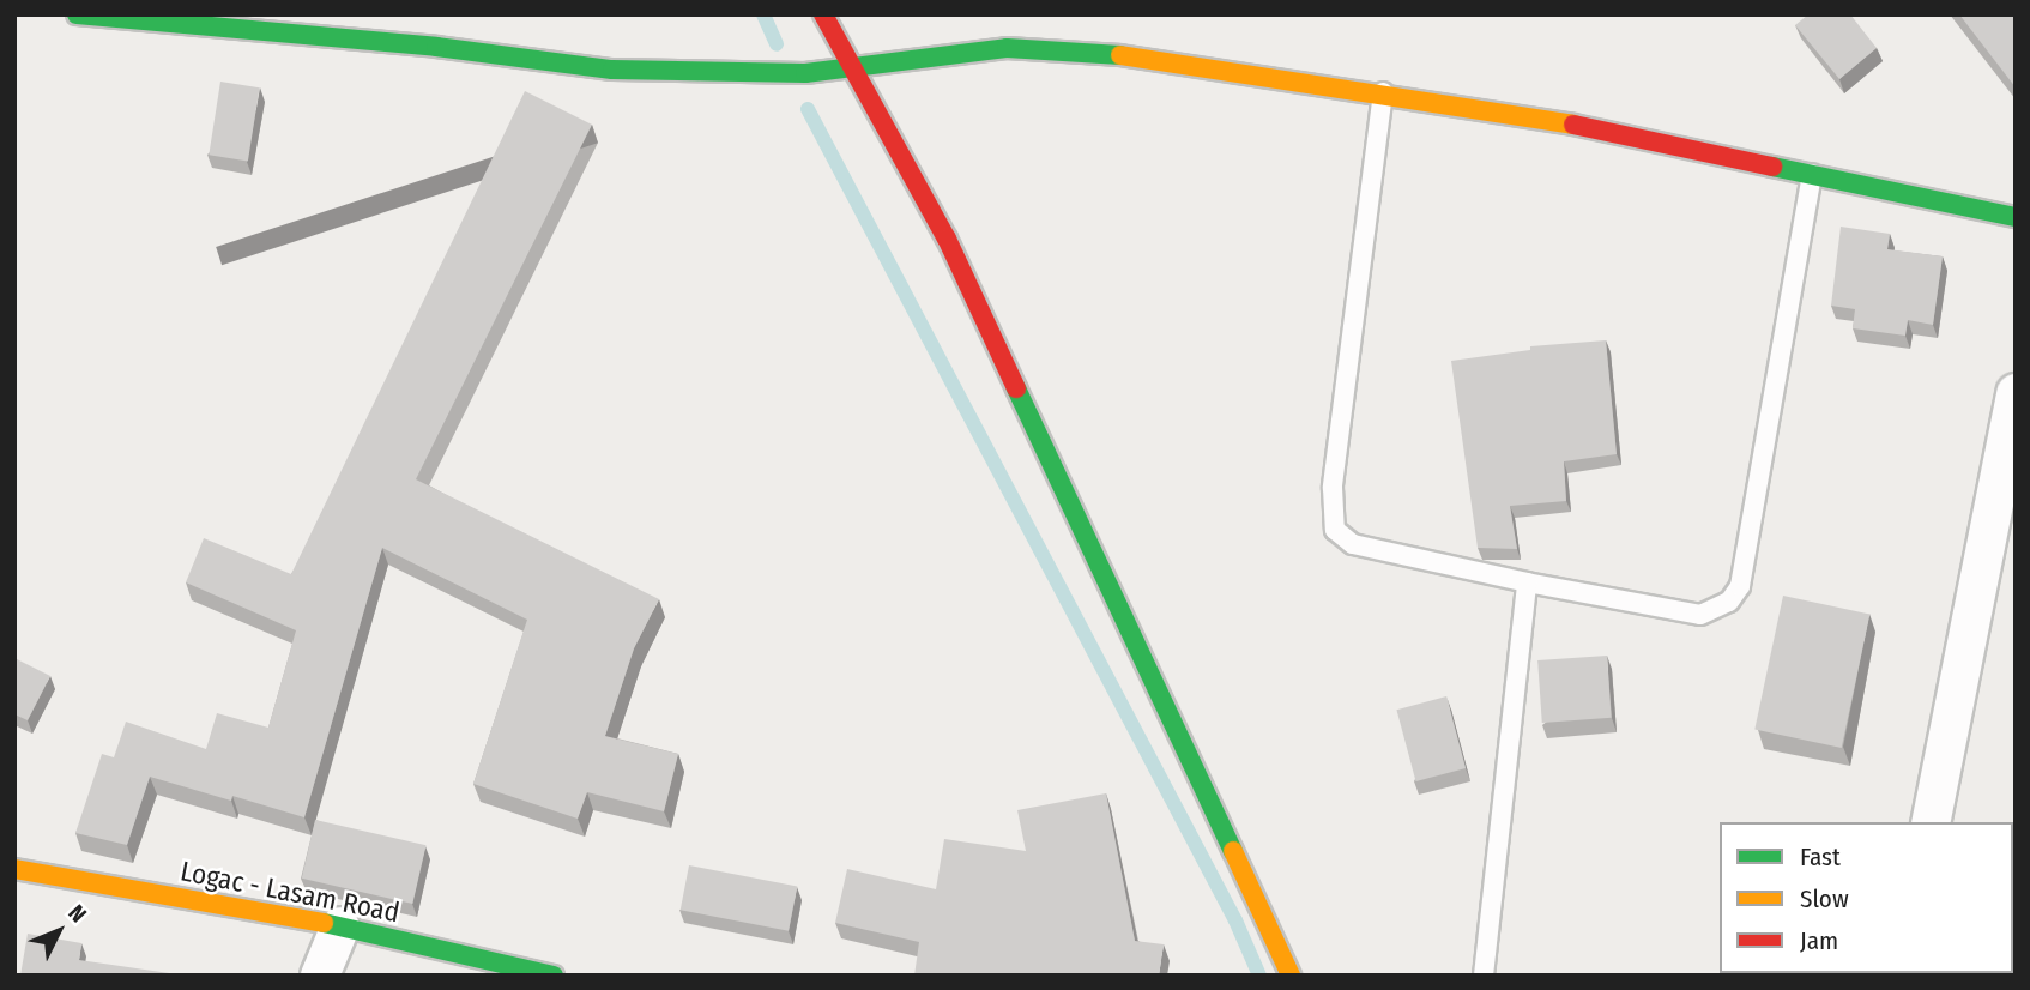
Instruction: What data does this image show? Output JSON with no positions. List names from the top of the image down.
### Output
{
  "streets": {
    "street": ["Logac - Lasam Road"]
  },
  "legend": ["Fast", "Slow", "Jam"],
  "north": "top right"
}
